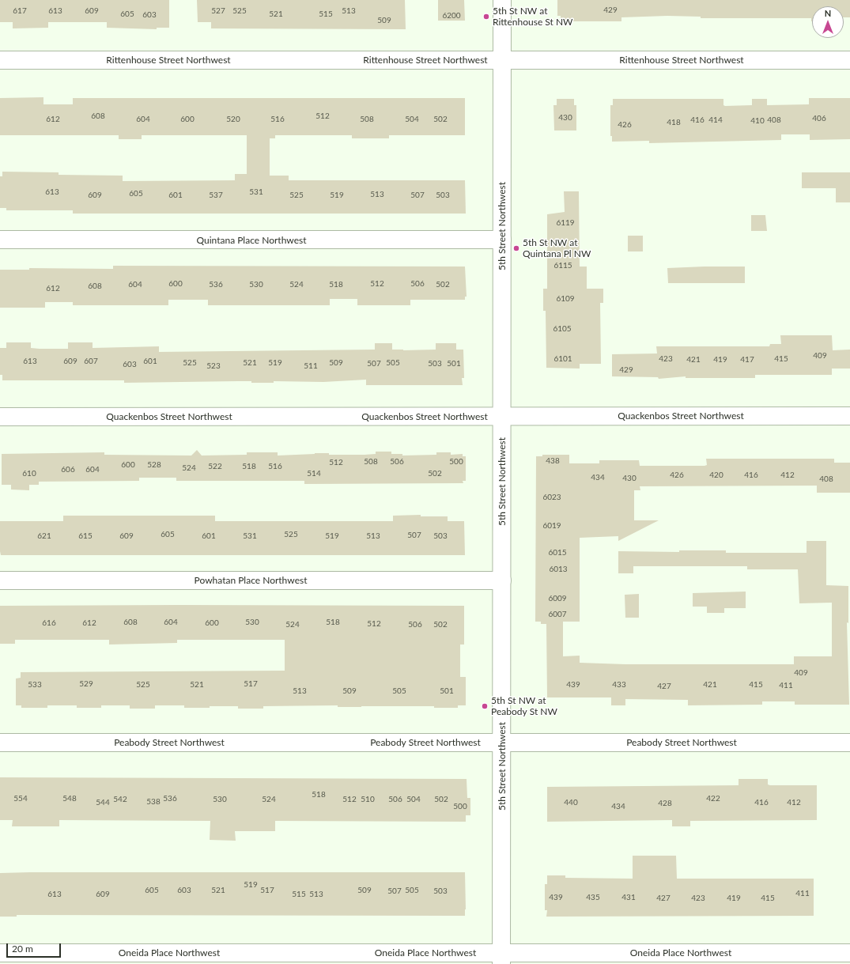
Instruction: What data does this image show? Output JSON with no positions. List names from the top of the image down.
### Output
{
  "streets": {
    "street": [
      "Rittenhouse Street Northwest",
      "5th Street Northwest",
      "Quintana Place Northwest",
      "Quackenbos Street Northwest",
      "Powhatan Place Northwest",
      "Peabody Street Northwest",
      "Oneida Place Northwest"
    ]
  },
  "crossings": [
    ["Rittenhouse Street Northwest", "5th Street Northwest"],
    ["5th Street Northwest", "Quintana Place Northwest"],
    ["5th Street Northwest", "Quackenbos Street Northwest"],
    ["5th Street Northwest", "Powhatan Place Northwest"],
    ["5th Street Northwest", "Peabody Street Northwest"],
    ["5th Street Northwest", "Oneida Place Northwest"]
  ],
  "places": ["5th St NW at Rittenhouse St NW", "5th St NW at Quintana Pl NW", "5th St NW at Peabody St NW"],
  "house_numbers": [
    "429",
    "617",
    "613",
    "609",
    "527",
    "525",
    "513",
    "605",
    "521",
    "515",
    "603",
    "6200",
    "509",
    "608",
    "512",
    "430",
    "406",
    "612",
    "604",
    "600",
    "520",
    "516",
    "508",
    "504",
    "502",
    "416",
    "414",
    "408",
    "410",
    "418",
    "426",
    "613",
    "531",
    "605",
    "513",
    "609",
    "601",
    "537",
    "525",
    "519",
    "507",
    "503",
    "6119",
    "6115",
    "600",
    "512",
    "506",
    "604",
    "536",
    "530",
    "524",
    "518",
    "502",
    "608",
    "612",
    "6109",
    "6105",
    "409",
    "6101",
    "423",
    "415",
    "421",
    "419",
    "417",
    "613",
    "609",
    "607",
    "601",
    "525",
    "521",
    "519",
    "509",
    "505",
    "507",
    "503",
    "501",
    "603",
    "523",
    "511",
    "429",
    "438",
    "508",
    "506",
    "500",
    "512",
    "600",
    "528",
    "522",
    "518",
    "516",
    "524",
    "606",
    "604",
    "610",
    "514",
    "502",
    "426",
    "420",
    "416",
    "412",
    "434",
    "430",
    "408",
    "6023",
    "6019",
    "605",
    "525",
    "507",
    "621",
    "615",
    "609",
    "601",
    "531",
    "519",
    "513",
    "503",
    "6015",
    "6013",
    "6009",
    "6007",
    "608",
    "604",
    "530",
    "518",
    "616",
    "612",
    "600",
    "512",
    "524",
    "506",
    "502",
    "409",
    "529",
    "517",
    "533",
    "525",
    "521",
    "439",
    "433",
    "421",
    "415",
    "411",
    "427",
    "513",
    "509",
    "505",
    "501",
    "518",
    "554",
    "548",
    "536",
    "422",
    "542",
    "530",
    "524",
    "512",
    "510",
    "506",
    "504",
    "502",
    "538",
    "544",
    "440",
    "416",
    "412",
    "428",
    "500",
    "434",
    "519",
    "605",
    "603",
    "521",
    "517",
    "509",
    "505",
    "507",
    "503",
    "411",
    "613",
    "609",
    "515",
    "513",
    "439",
    "435",
    "431",
    "427",
    "423",
    "419",
    "415"
  ],
  "scale_bar": "20 m",
  "north": "top"
}
